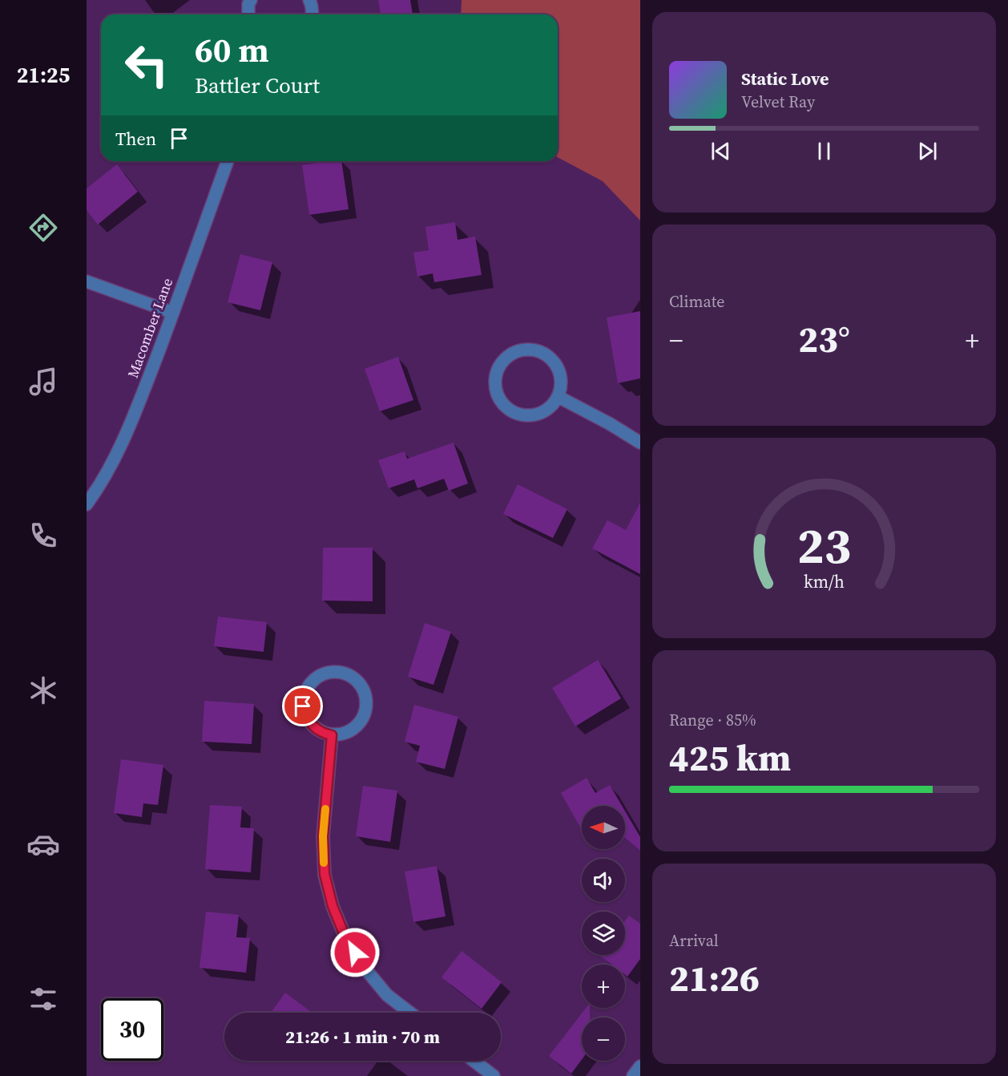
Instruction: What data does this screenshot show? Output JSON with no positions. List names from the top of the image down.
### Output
{
  "streets": {
    "street": ["Macomber Lane"]
  },
  "north": "left",
  "page": {
    "tabs": "21:25",
    "turn": ["60 m", "Battler Court"],
    "song": ["Static Love", "Velvet Ray"],
    "then": "Then",
    "tile": [
      "Climate",
      ["Range · 85%", "425 km"],
      ["Arrival", "21:26"]
    ],
    "heat": ["−", "23°", "+"],
    "map_buttons": ["+", "−"],
    "limit": "30",
    "trip": "21:26 · 1 min · 70 m",
    "gauge": ["23", "km/h"]
  }
}
